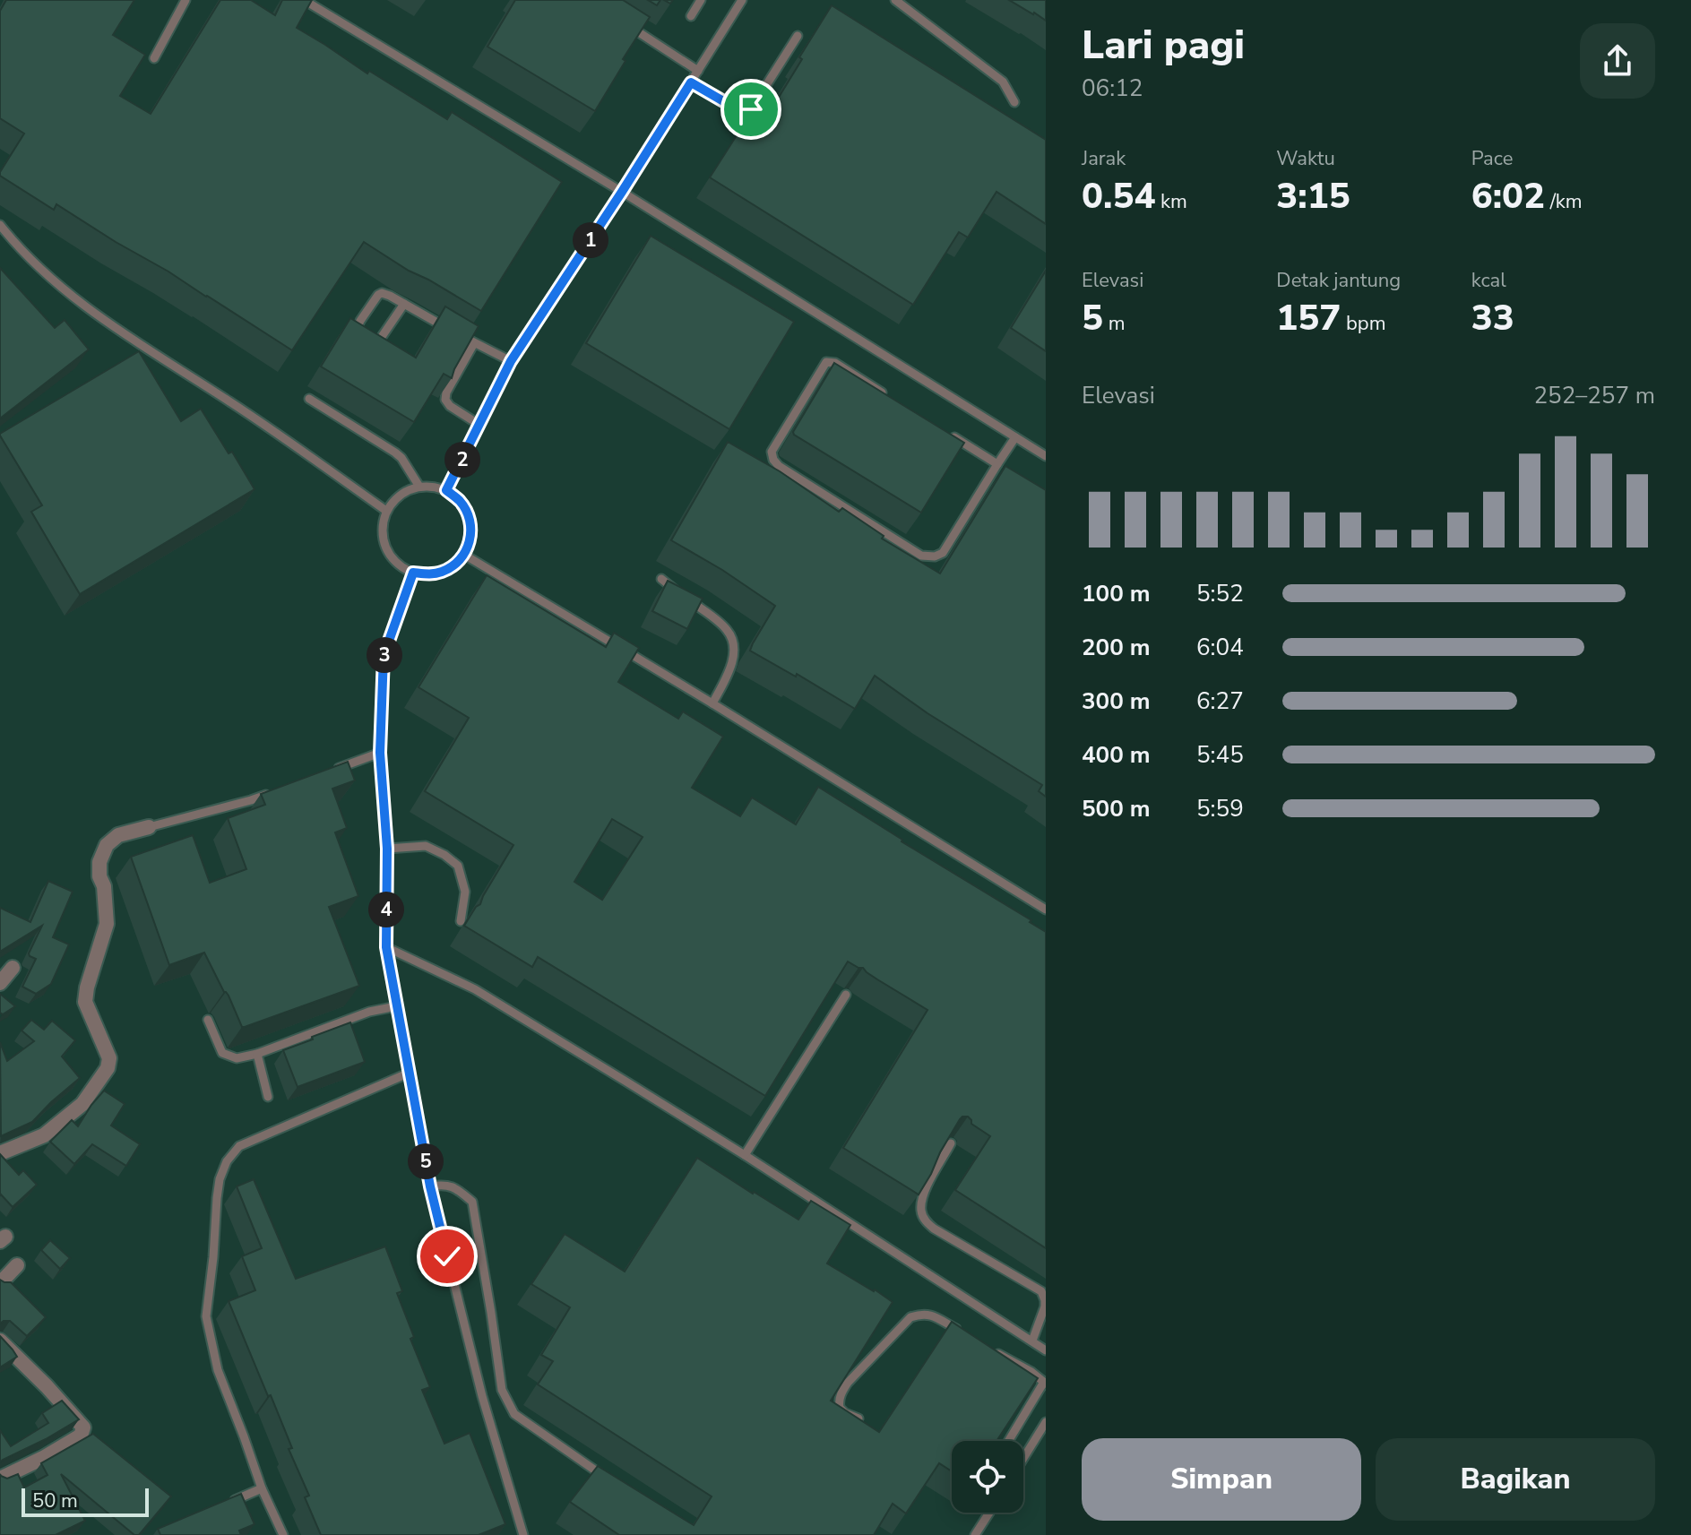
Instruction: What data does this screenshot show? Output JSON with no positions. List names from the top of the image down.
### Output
{
  "scale_bar": "50 m",
  "page": {
    "heading": ["Lari pagi", "06:12"],
    "stats": [
      ["Jarak", "0.54 km"],
      ["Waktu", "3:15"],
      ["Pace", "6:02 /km"],
      ["Elevasi", "5 m"],
      ["Detak jantung", "157 bpm"],
      ["kcal", "33"]
    ],
    "pins": [
      "1",
      "2",
      "3",
      "4",
      "5"
    ],
    "chart": ["Elevasi", "252–257 m"],
    "list": [
      {
        "name": "100 m",
        "note": "5:52"
      },
      {
        "name": "200 m",
        "note": "6:04"
      },
      {
        "name": "300 m",
        "note": "6:27"
      },
      {
        "name": "400 m",
        "note": "5:45"
      },
      {
        "name": "500 m",
        "note": "5:59"
      }
    ],
    "buttons": ["Simpan", "Bagikan"],
    "scale": "50 m"
  }
}
